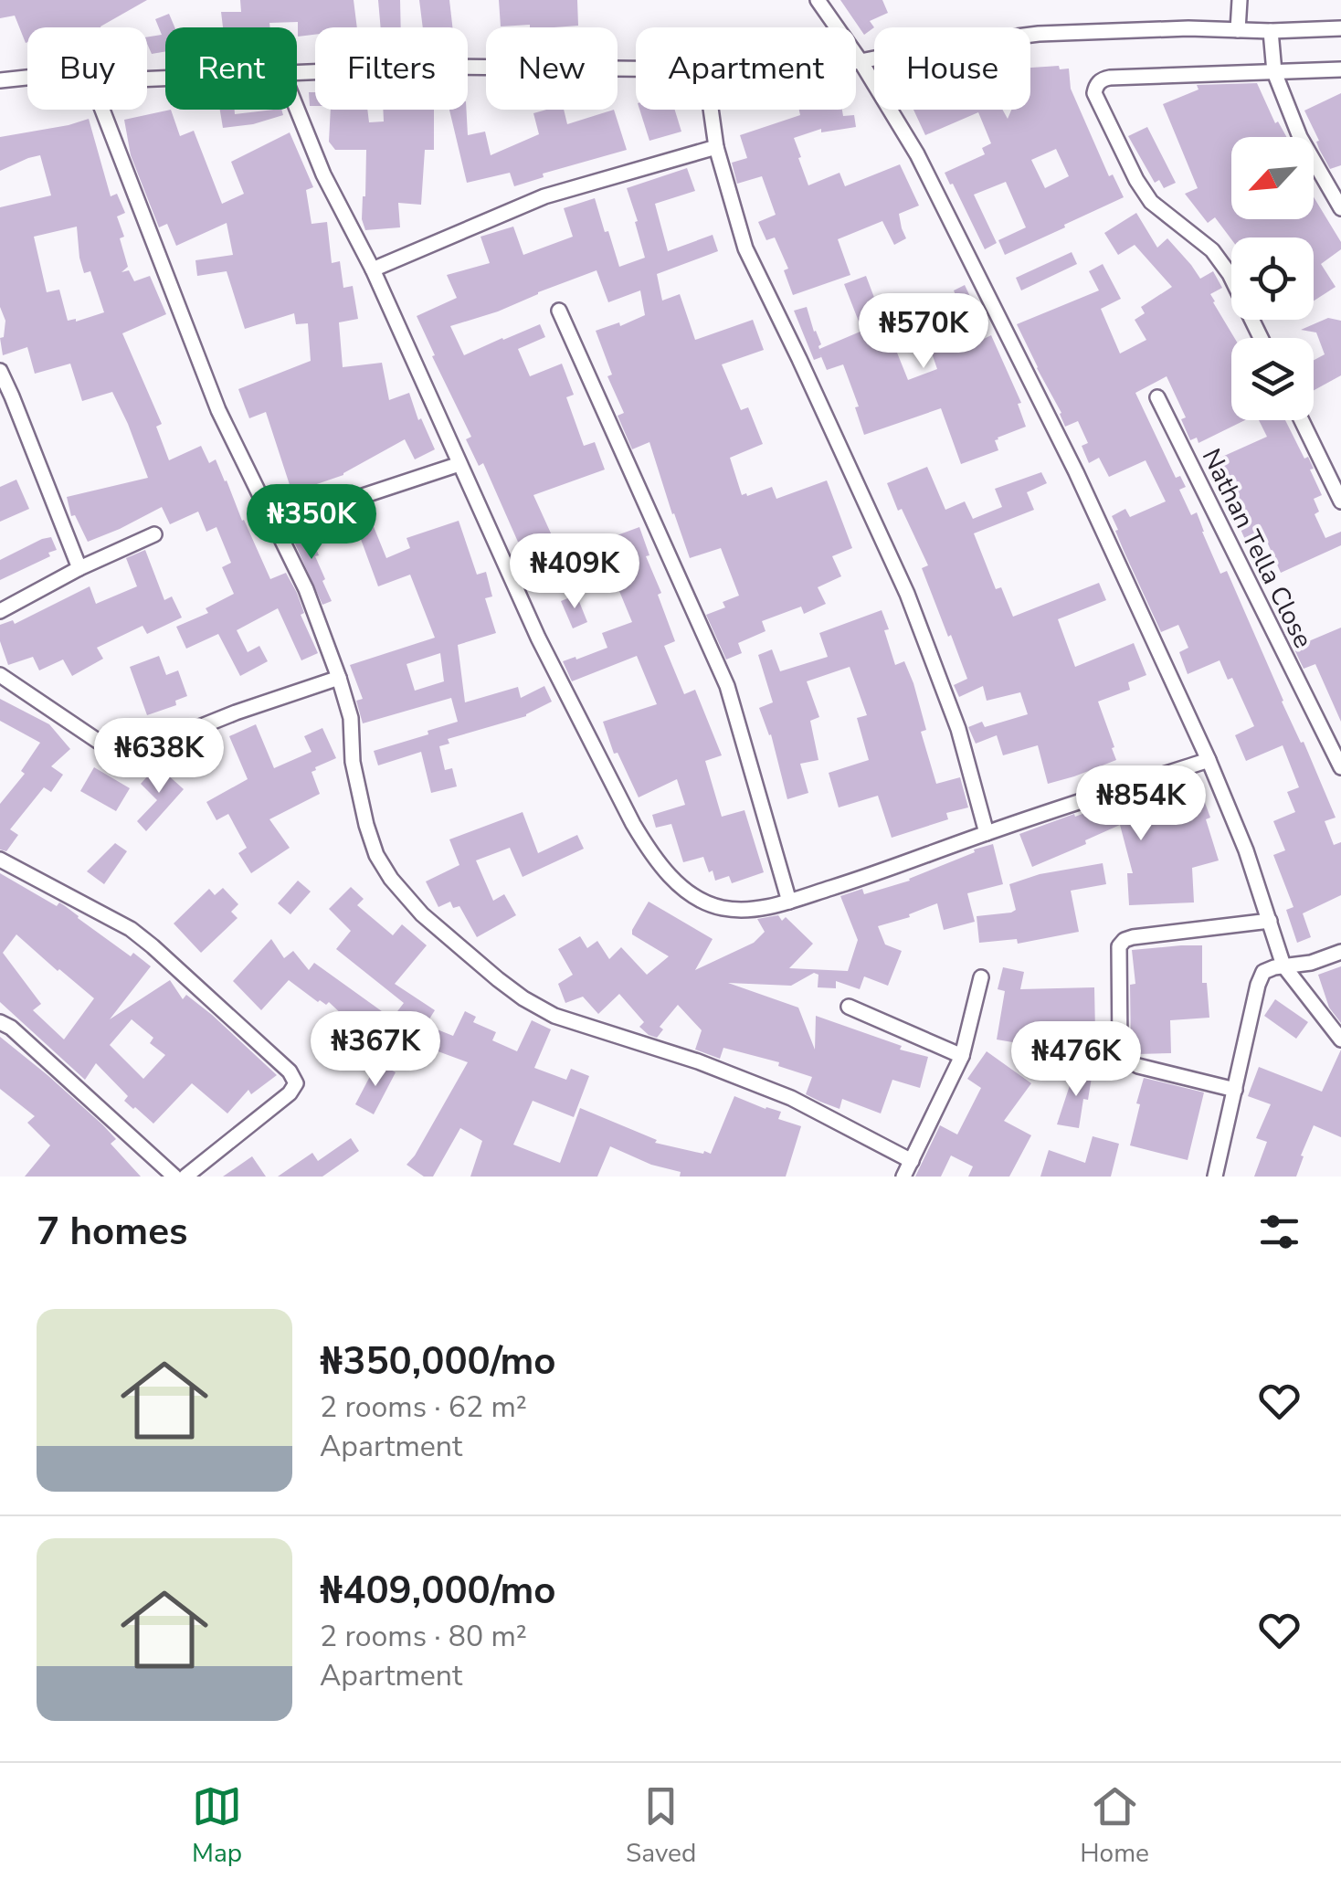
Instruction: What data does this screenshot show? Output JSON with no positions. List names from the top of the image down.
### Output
{
  "streets": {
    "street": ["Nathan Tella Close"]
  },
  "north": "bottom left",
  "page": {
    "chip": [
      "Buy",
      "Rent",
      "Filters",
      "New",
      "Apartment",
      "House"
    ],
    "price": [
      "₦570K",
      "₦350K",
      "₦409K",
      "₦638K",
      "₦854K",
      "₦367K",
      "₦476K"
    ],
    "heading": "7 homes",
    "list": [
      {
        "name": "₦350,000/mo",
        "note": "2 rooms · 62 m² · Apartment"
      },
      {
        "name": "₦409,000/mo",
        "note": "2 rooms · 80 m² · Apartment"
      }
    ],
    "tabs": ["Map", "Saved", "Home"]
  }
}
